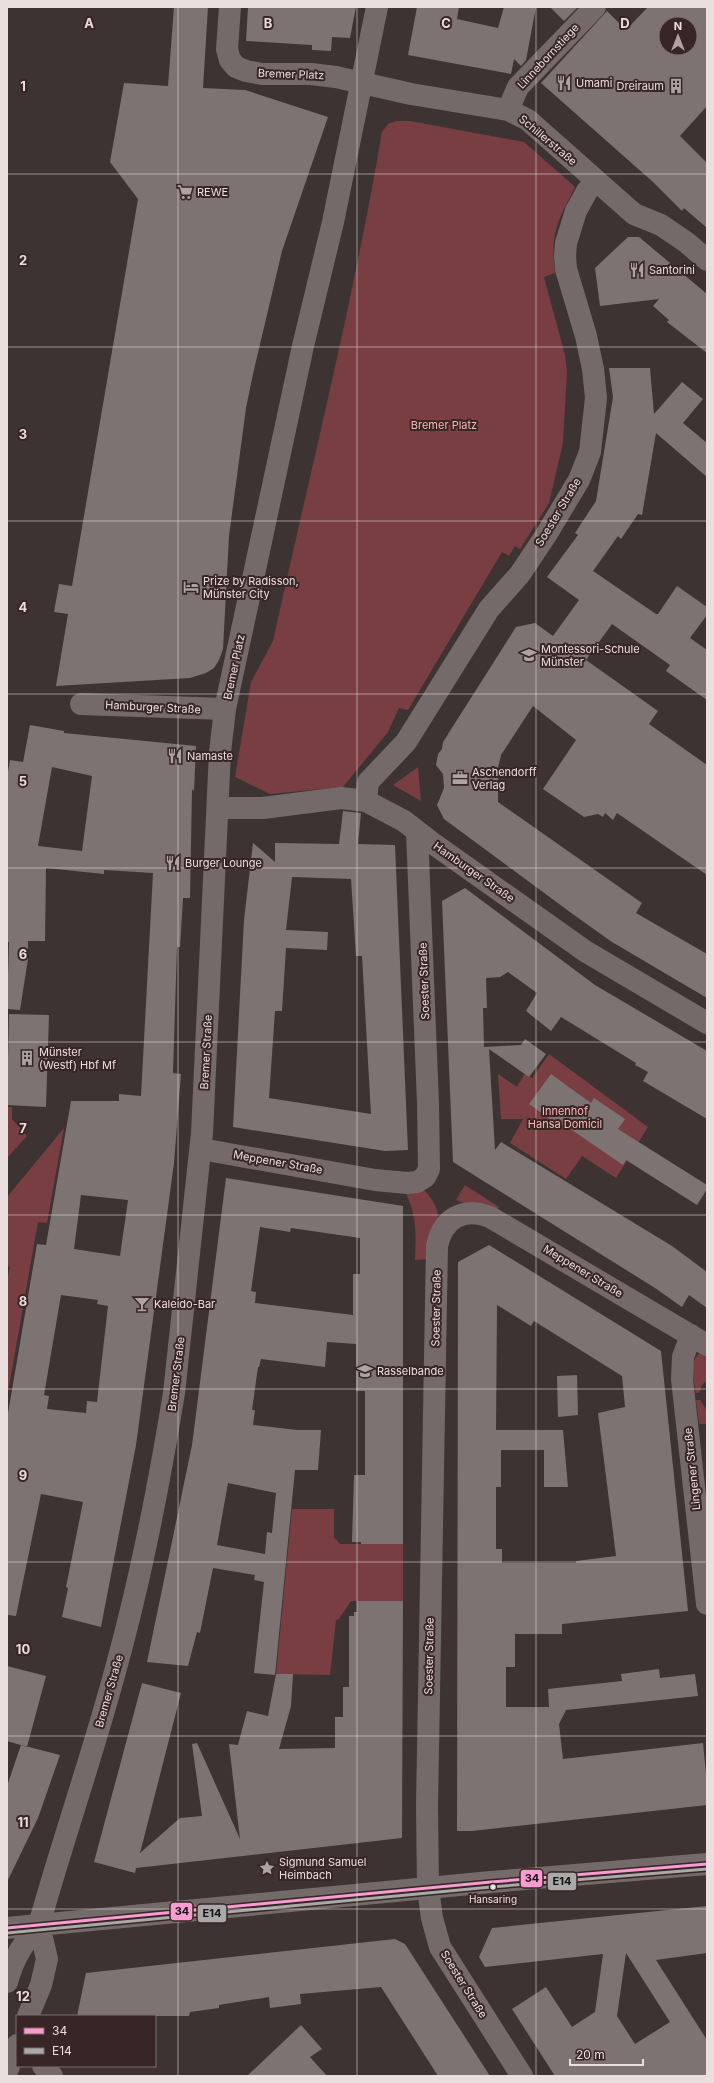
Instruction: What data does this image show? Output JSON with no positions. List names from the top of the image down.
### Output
{
  "streets": {
    "street": [
      "Linnebornstiege",
      "Bremer Platz",
      "Schillerstraße",
      "Soester Straße",
      "Hamburger Straße",
      "Bremer Straße",
      "Meppener Straße",
      "Lingener Straße"
    ]
  },
  "crossings": [
    ["Linnebornstiege", "Schillerstraße"],
    ["Bremer Platz", "Schillerstraße"],
    ["Bremer Platz", "Hamburger Straße"],
    ["Bremer Platz", "Bremer Straße"],
    ["Schillerstraße", "Soester Straße"],
    ["Soester Straße", "Hamburger Straße"],
    ["Soester Straße", "Meppener Straße"],
    ["Hamburger Straße", "Bremer Straße"],
    ["Bremer Straße", "Meppener Straße"],
    ["Meppener Straße", "Lingener Straße"]
  ],
  "parks": ["Bremer Platz", "Innenhof Hansa Domicil"],
  "places": {
    "restaurant": [
      "Umami",
      "Santorini",
      "Namaste",
      "Burger Lounge"
    ],
    "building": ["Dreiraum", "Münster (Westf) Hbf Mf"],
    "supermarket": ["REWE"],
    "hotel": ["Prize by Radisson, Münster City"],
    "school or university": ["Montessori-Schule Münster", "Rasselbande"],
    "office": ["Aschendorff Verlag"],
    "bar": ["Kaleido-Bar"],
    "place": ["Sigmund Samuel Heimbach"],
    "other": ["Hansaring"]
  },
  "lines": ["transit line 34", "transit line E14"],
  "legend": ["34", "E14"],
  "scale_bar": "20 m",
  "north": "top",
  "grid": {
    "columns": [
      "A",
      "B",
      "C",
      "D"
    ],
    "rows": [
      "1",
      "2",
      "3",
      "4",
      "5",
      "6",
      "7",
      "8",
      "9",
      "10",
      "11",
      "12"
    ]
  }
}
